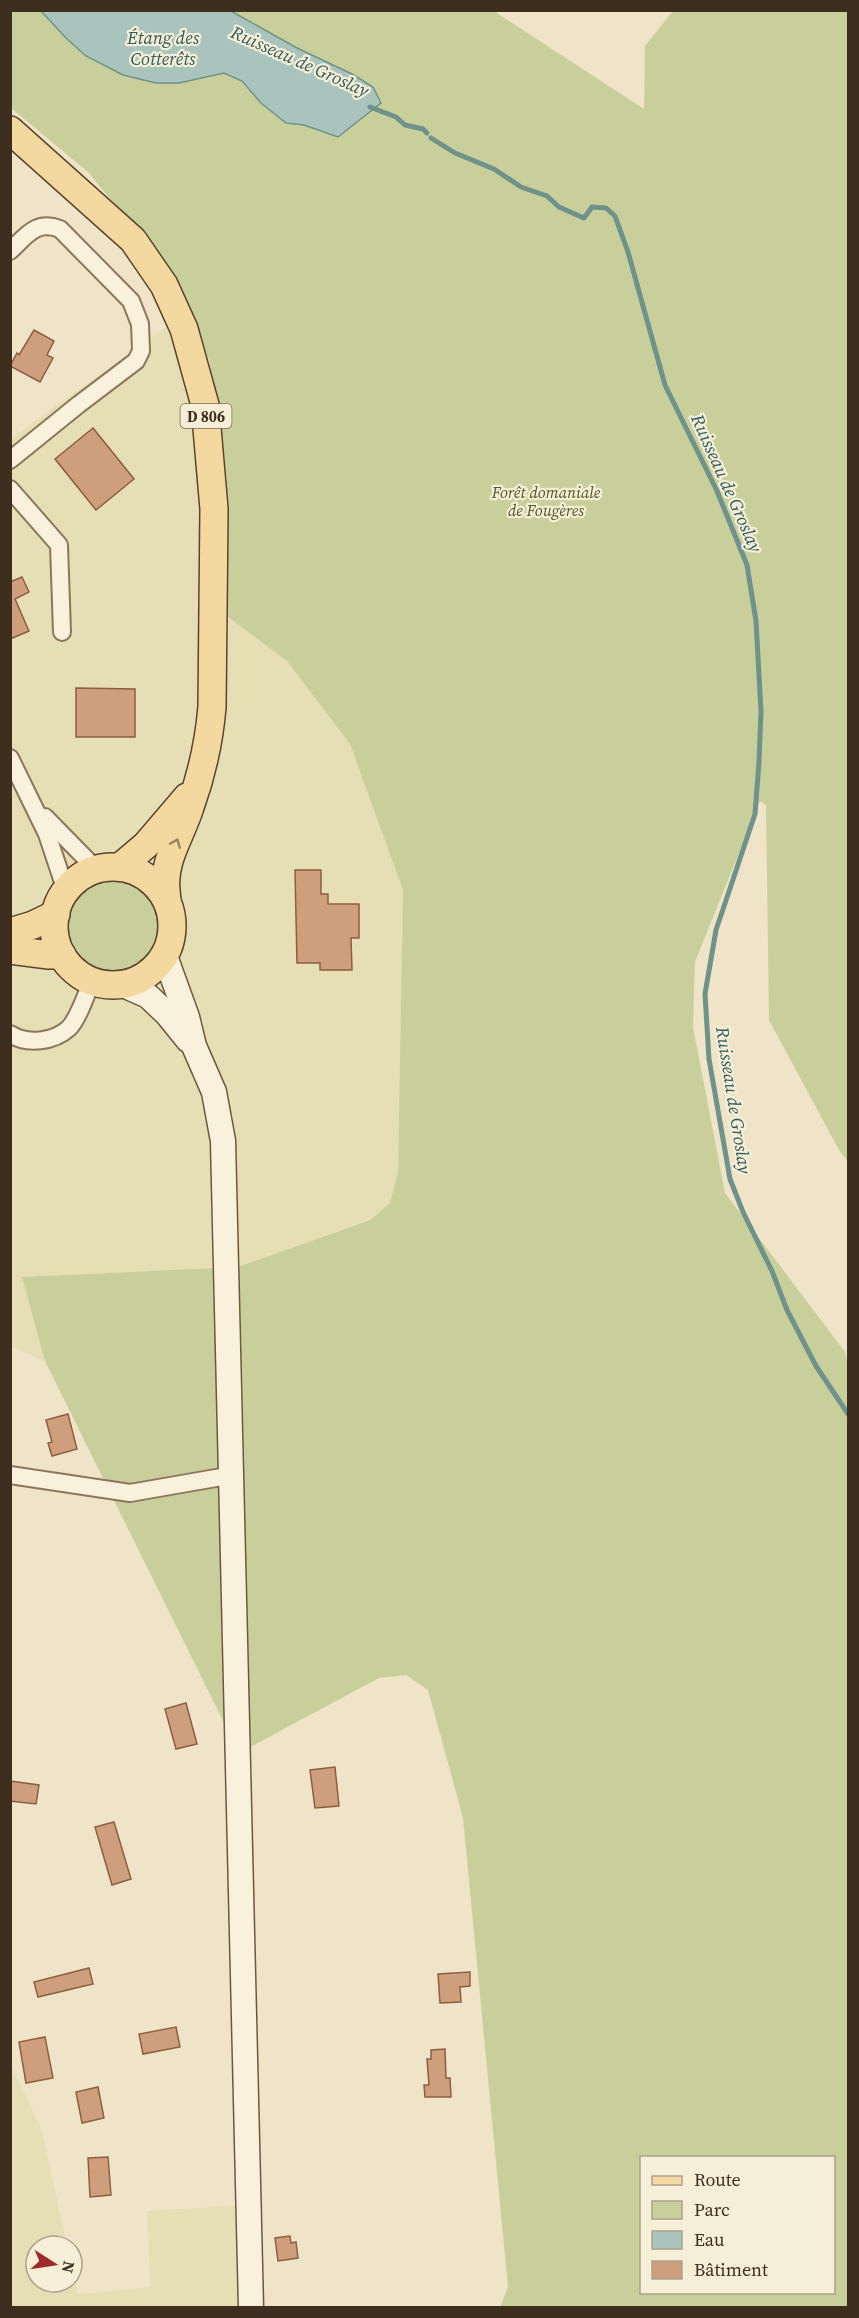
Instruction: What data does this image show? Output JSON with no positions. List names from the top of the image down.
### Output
{
  "streets": {
    "main road": ["D 806"]
  },
  "water": ["Étang des Cotterêts", "Ruisseau de Groslay"],
  "parks": ["Forêt domaniale de Fougères"],
  "legend": [
    "Route",
    "Parc",
    "Eau",
    "Bâtiment"
  ],
  "north": "right"
}
